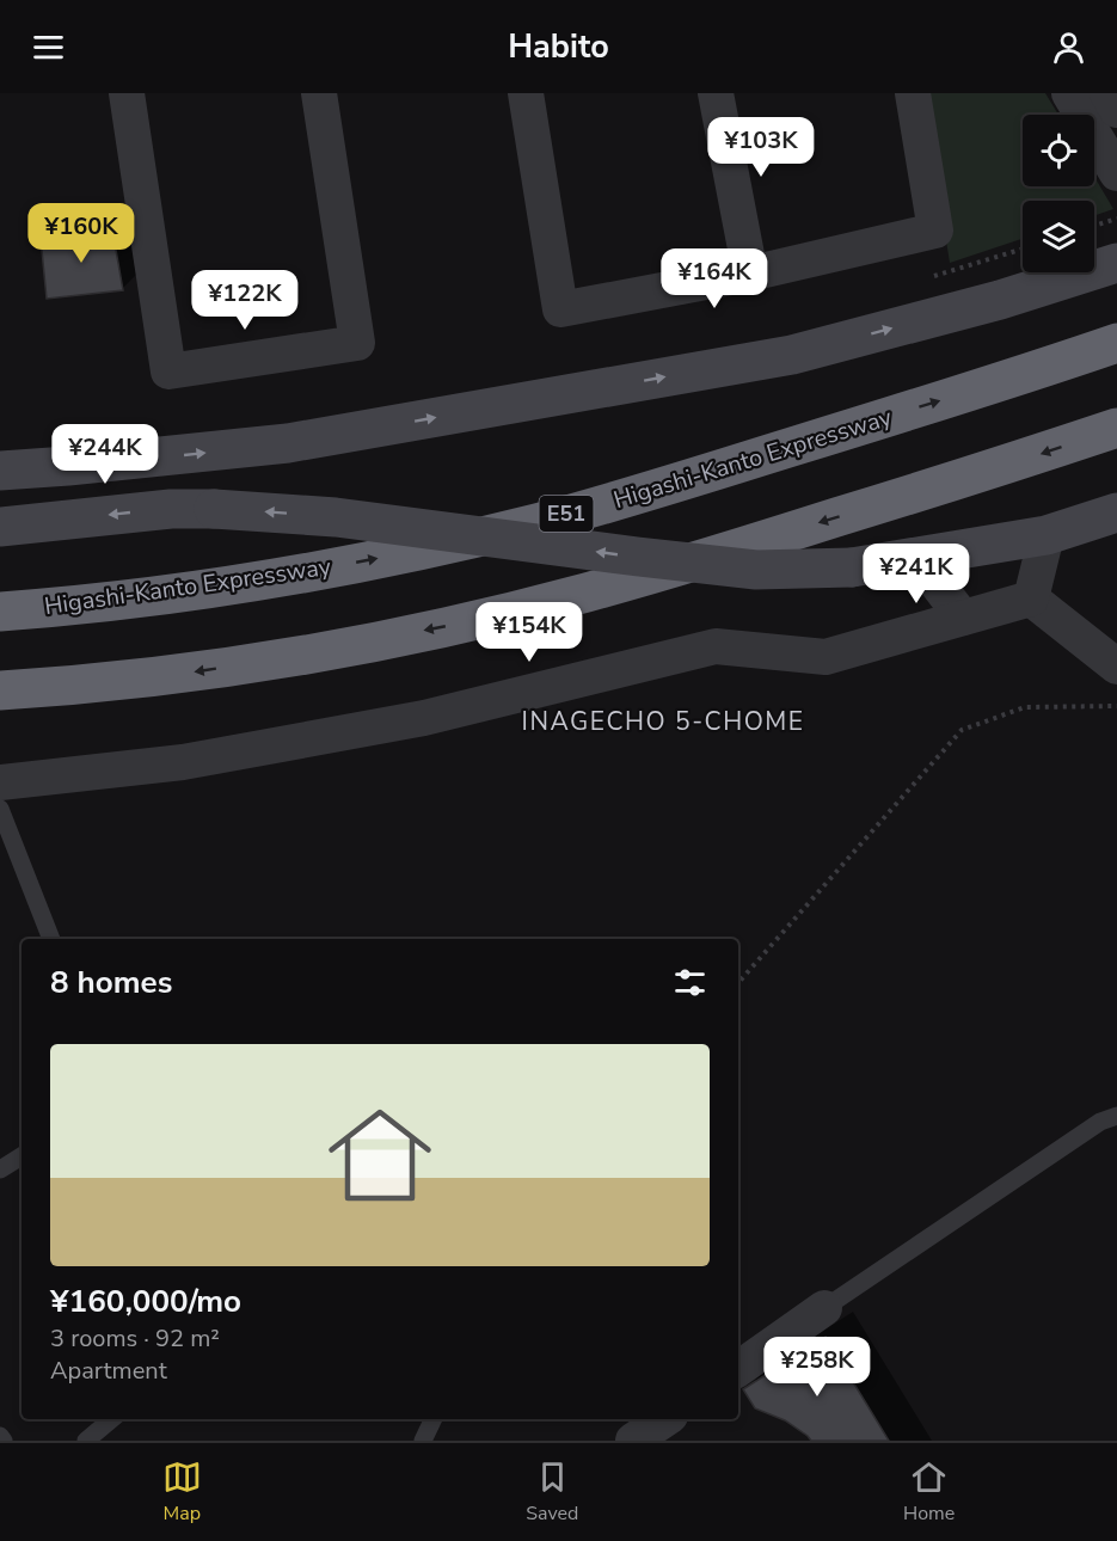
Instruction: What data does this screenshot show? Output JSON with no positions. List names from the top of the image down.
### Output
{
  "streets": {
    "highway": ["Higashi-Kanto Expressway", "E51"]
  },
  "districts": ["INAGECHO 5-CHOME"],
  "page": {
    "header": "Habito",
    "price": [
      "¥103K",
      "¥160K",
      "¥164K",
      "¥122K",
      "¥244K",
      "¥241K",
      "¥154K",
      "¥258K"
    ],
    "heading": "8 homes",
    "list": [
      {
        "name": "¥160,000/mo",
        "note": "3 rooms · 92 m² · Apartment"
      }
    ],
    "tabs": ["Map", "Saved", "Home"]
  }
}
